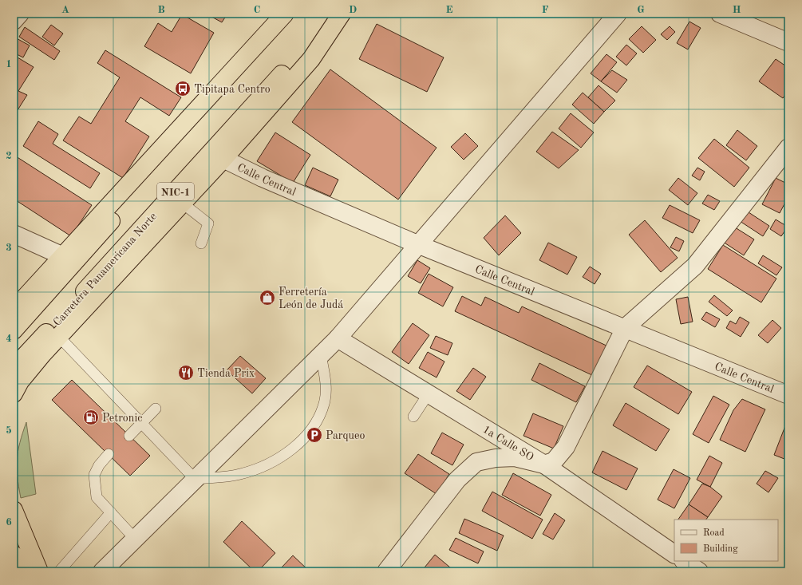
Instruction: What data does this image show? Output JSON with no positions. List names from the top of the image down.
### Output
{
  "streets": {
    "highway": ["NIC-1", "Carretera Panamericana Norte"],
    "street": ["Calle Central", "1a Calle SO"]
  },
  "places": {
    "bus stop": ["Tipitapa Centro"],
    "shop": ["Ferretería León de Judá"],
    "restaurant": ["Tienda Prix"],
    "fuel station": ["Petronic"],
    "parking": ["Parqueo"]
  },
  "legend": ["Road", "Building"],
  "grid": {
    "columns": [
      "A",
      "B",
      "C",
      "D",
      "E",
      "F",
      "G",
      "H"
    ],
    "rows": [
      "1",
      "2",
      "3",
      "4",
      "5",
      "6"
    ]
  }
}
